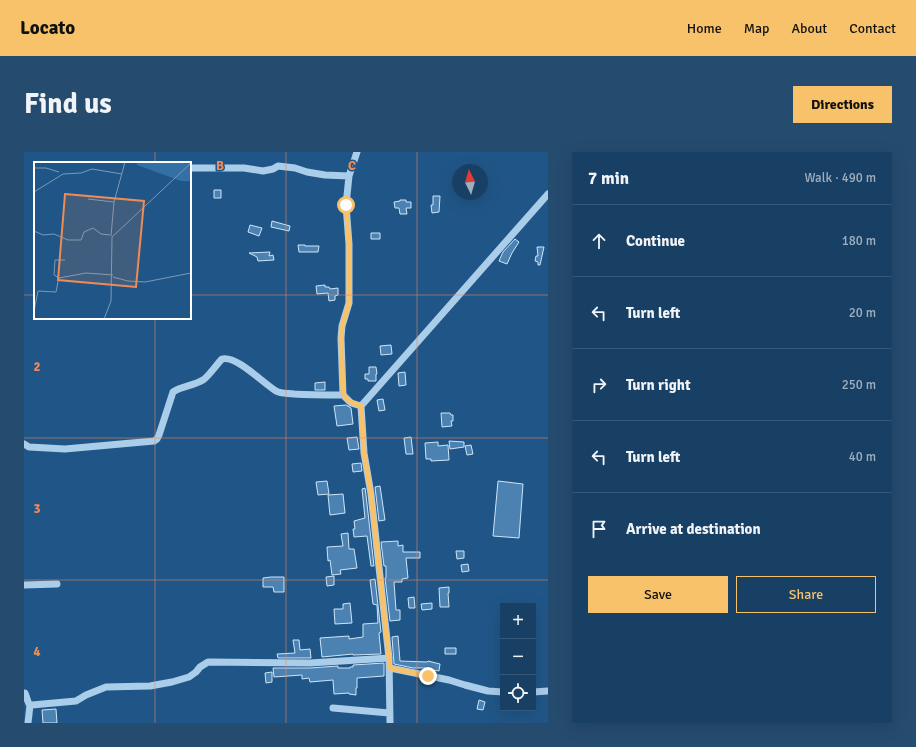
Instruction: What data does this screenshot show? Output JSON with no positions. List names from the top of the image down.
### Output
{
  "north": "top",
  "page": {
    "header": "Locato",
    "nav": [
      "Home",
      "Map",
      "About",
      "Contact"
    ],
    "buttons": [
      "Directions",
      ["Save", "Share"]
    ],
    "title": "Find us",
    "heading": ["7 min", "Walk · 490 m"],
    "list": [
      ["Continue", "180 m"],
      ["Turn left", "20 m"],
      ["Turn right", "250 m"],
      ["Turn left", "40 m"],
      "Arrive at destination"
    ],
    "map_buttons": ["+", "−"]
  },
  "grid": {
    "columns": ["B", "C"],
    "rows": ["2", "3", "4"]
  }
}
